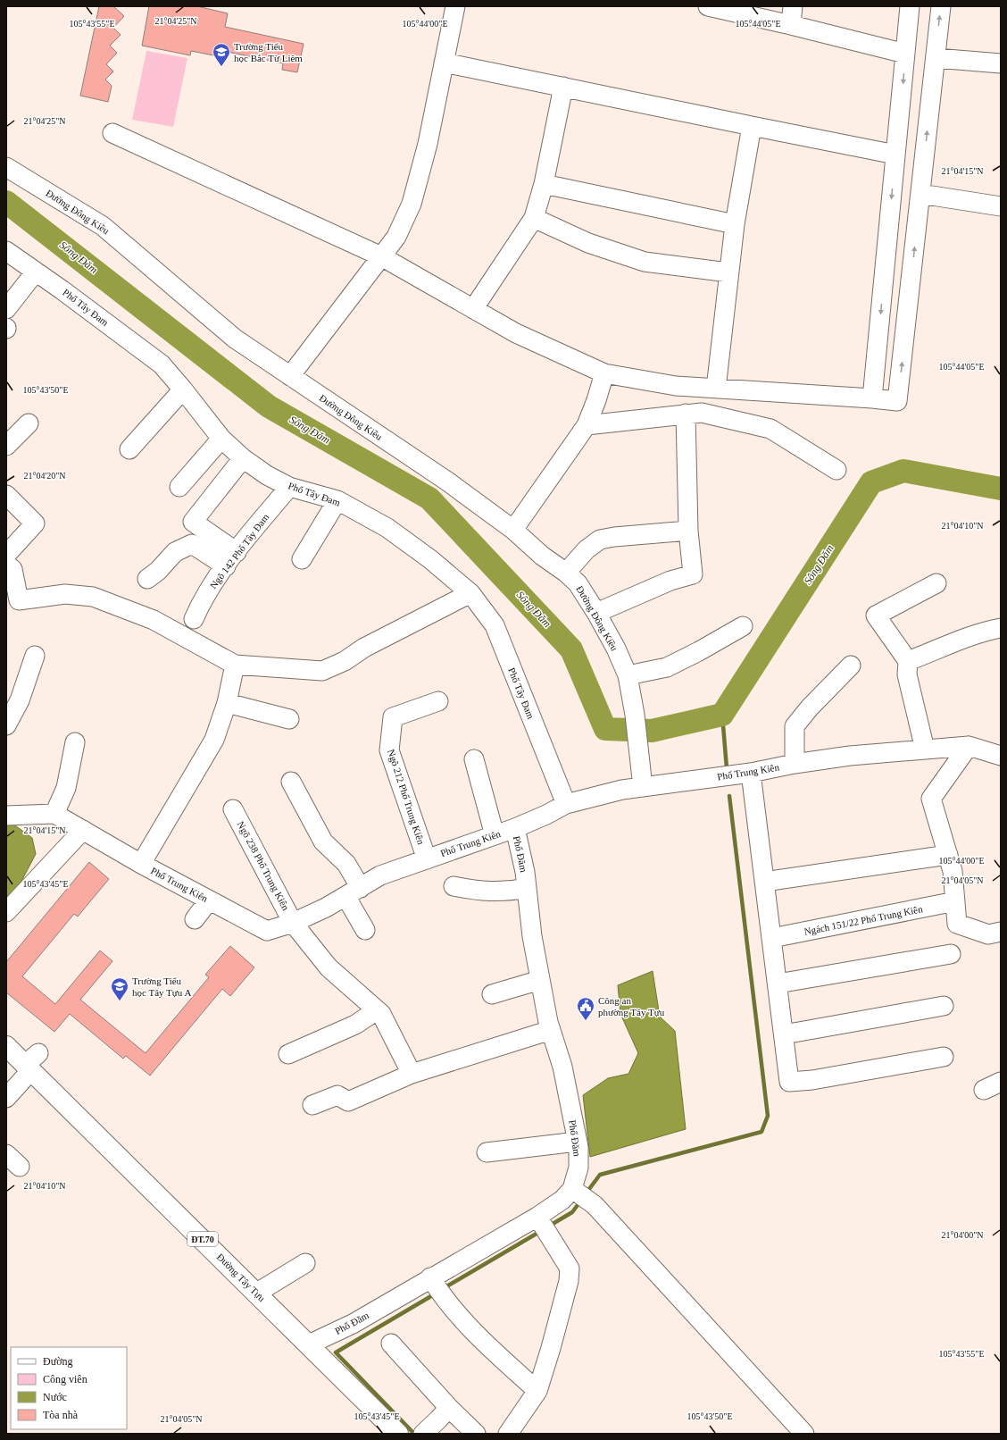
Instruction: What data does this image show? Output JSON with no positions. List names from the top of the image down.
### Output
{
  "streets": {
    "main road": ["ĐT.70", "Đường Tây Tựu"],
    "street": [
      "Đường Đông Kiều",
      "Phố Tây Đam",
      "Ngõ 142 Phố Tây Đam",
      "Phố Trung Kiên",
      "Ngõ 212 Phố Trung Kiên",
      "Phố Đăm",
      "Ngõ 238 Phố Trung Kiên",
      "Ngách 151/22 Phố Trung Kiên"
    ]
  },
  "crossings": [
    ["Đường Đông Kiều", "Phố Trung Kiên"],
    ["Phố Tây Đam", "Ngõ 142 Phố Tây Đam"],
    ["Phố Tây Đam", "Phố Trung Kiên"],
    ["Phố Trung Kiên", "Ngõ 212 Phố Trung Kiên"],
    ["Phố Trung Kiên", "Phố Đăm"],
    ["Phố Trung Kiên", "Ngõ 238 Phố Trung Kiên"],
    ["Phố Đăm", "Đường Tây Tựu"]
  ],
  "water": ["Sông Đăm"],
  "places": {
    "school or university": ["Trường Tiểu học Bắc Từ Liêm", "Trường Tiểu học Tây Tựu A"],
    "public building": ["Công an phường Tây Tựu"]
  },
  "legend": [
    "Đường",
    "Công viên",
    "Nước",
    "Tòa nhà"
  ],
  "coordinates": [
    "21°04'25\"N",
    "105°43'55\"E",
    "105°44'00\"E",
    "105°44'05\"E",
    "21°04'15\"N",
    "105°43'50\"E",
    "21°04'20\"N",
    "21°04'10\"N",
    "21°04'05\"N",
    "105°43'45\"E",
    "21°04'00\"N"
  ]
}
